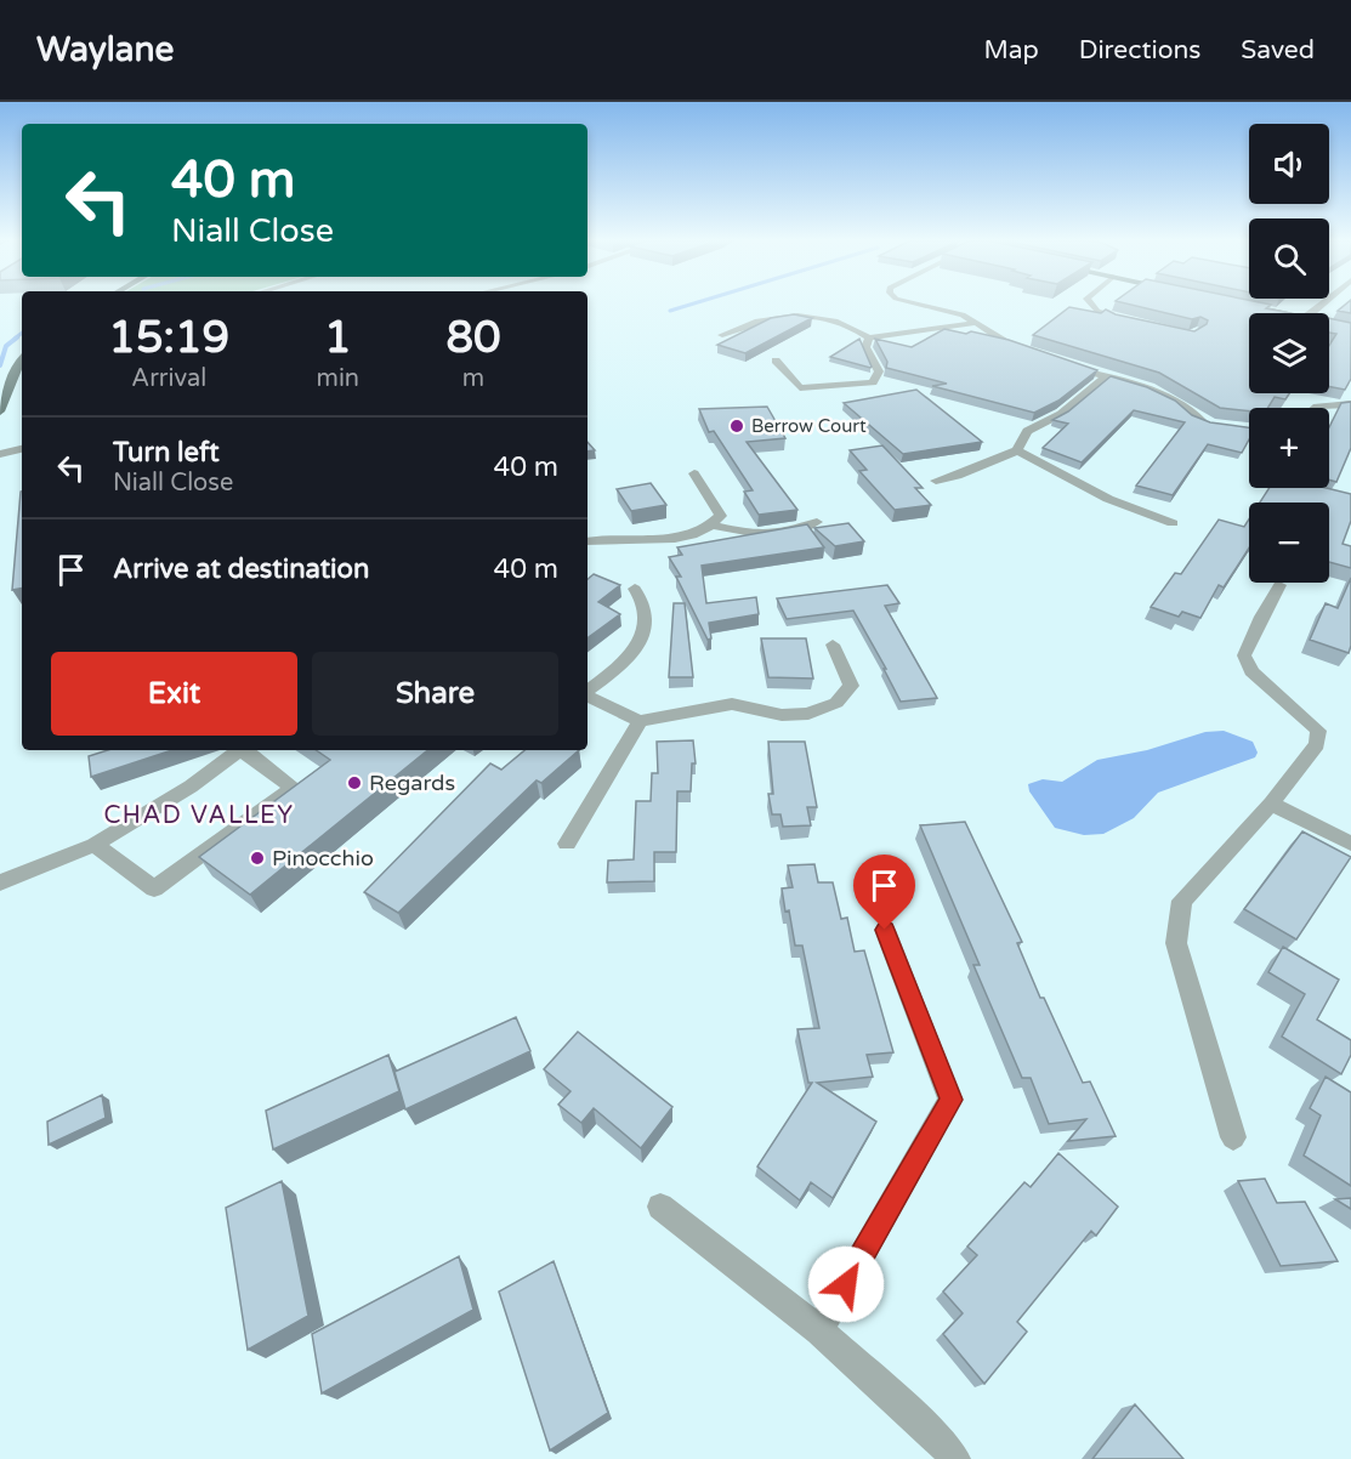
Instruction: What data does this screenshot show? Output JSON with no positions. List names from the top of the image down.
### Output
{
  "districts": ["CHAD VALLEY"],
  "places": ["Berrow Court", "Regards", "Pinocchio"],
  "page": {
    "header": "Waylane",
    "nav": ["Map", "Directions", "Saved"],
    "map_buttons": ["+", "−"],
    "turn": ["40 m", "Niall Close"],
    "eta": [
      "15:19",
      "Arrival",
      "1",
      "min",
      "80",
      "m"
    ],
    "list": [
      {
        "name": "Turn left",
        "note": "Niall Close",
        "value": "40 m"
      },
      {
        "name": "Arrive at destination",
        "value": "40 m"
      }
    ],
    "buttons": ["Exit", "Share"]
  }
}
